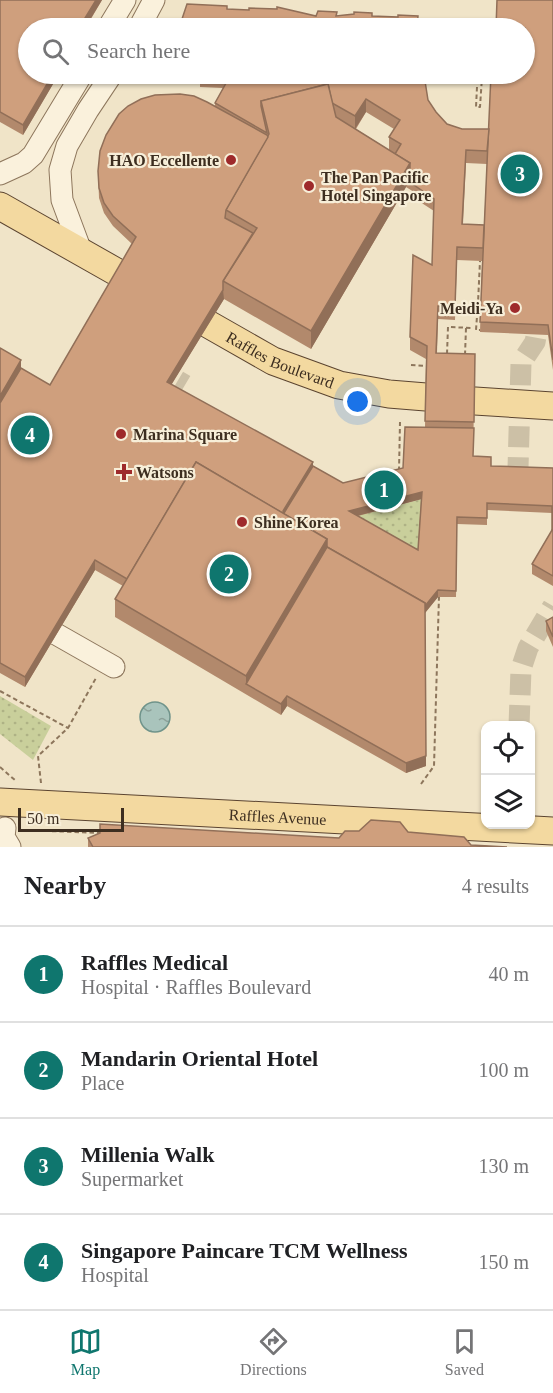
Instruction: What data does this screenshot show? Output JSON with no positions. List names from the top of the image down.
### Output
{
  "streets": {
    "main road": ["Raffles Boulevard", "Raffles Avenue"]
  },
  "places": {
    "other": [
      "HAO Eccellente",
      "The Pan Pacific Hotel Singapore",
      "Meidi-Ya",
      "Marina Square",
      "Shine Korea"
    ],
    "health": ["Watsons"]
  },
  "scale_bar": "50 m",
  "page": {
    "search": "Search here",
    "pins": [
      "3",
      "4",
      "1",
      "2"
    ],
    "scale": "50 m",
    "heading": ["Nearby", "4 results"],
    "list": [
      {
        "mark": "1",
        "name": "Raffles Medical",
        "note": "Hospital · Raffles Boulevard",
        "value": "40 m"
      },
      {
        "mark": "2",
        "name": "Mandarin Oriental Hotel",
        "note": "Place",
        "value": "100 m"
      },
      {
        "mark": "3",
        "name": "Millenia Walk",
        "note": "Supermarket",
        "value": "130 m"
      },
      {
        "mark": "4",
        "name": "Singapore Paincare TCM Wellness",
        "note": "Hospital",
        "value": "150 m"
      }
    ],
    "nav": ["Map", "Directions", "Saved"]
  }
}
